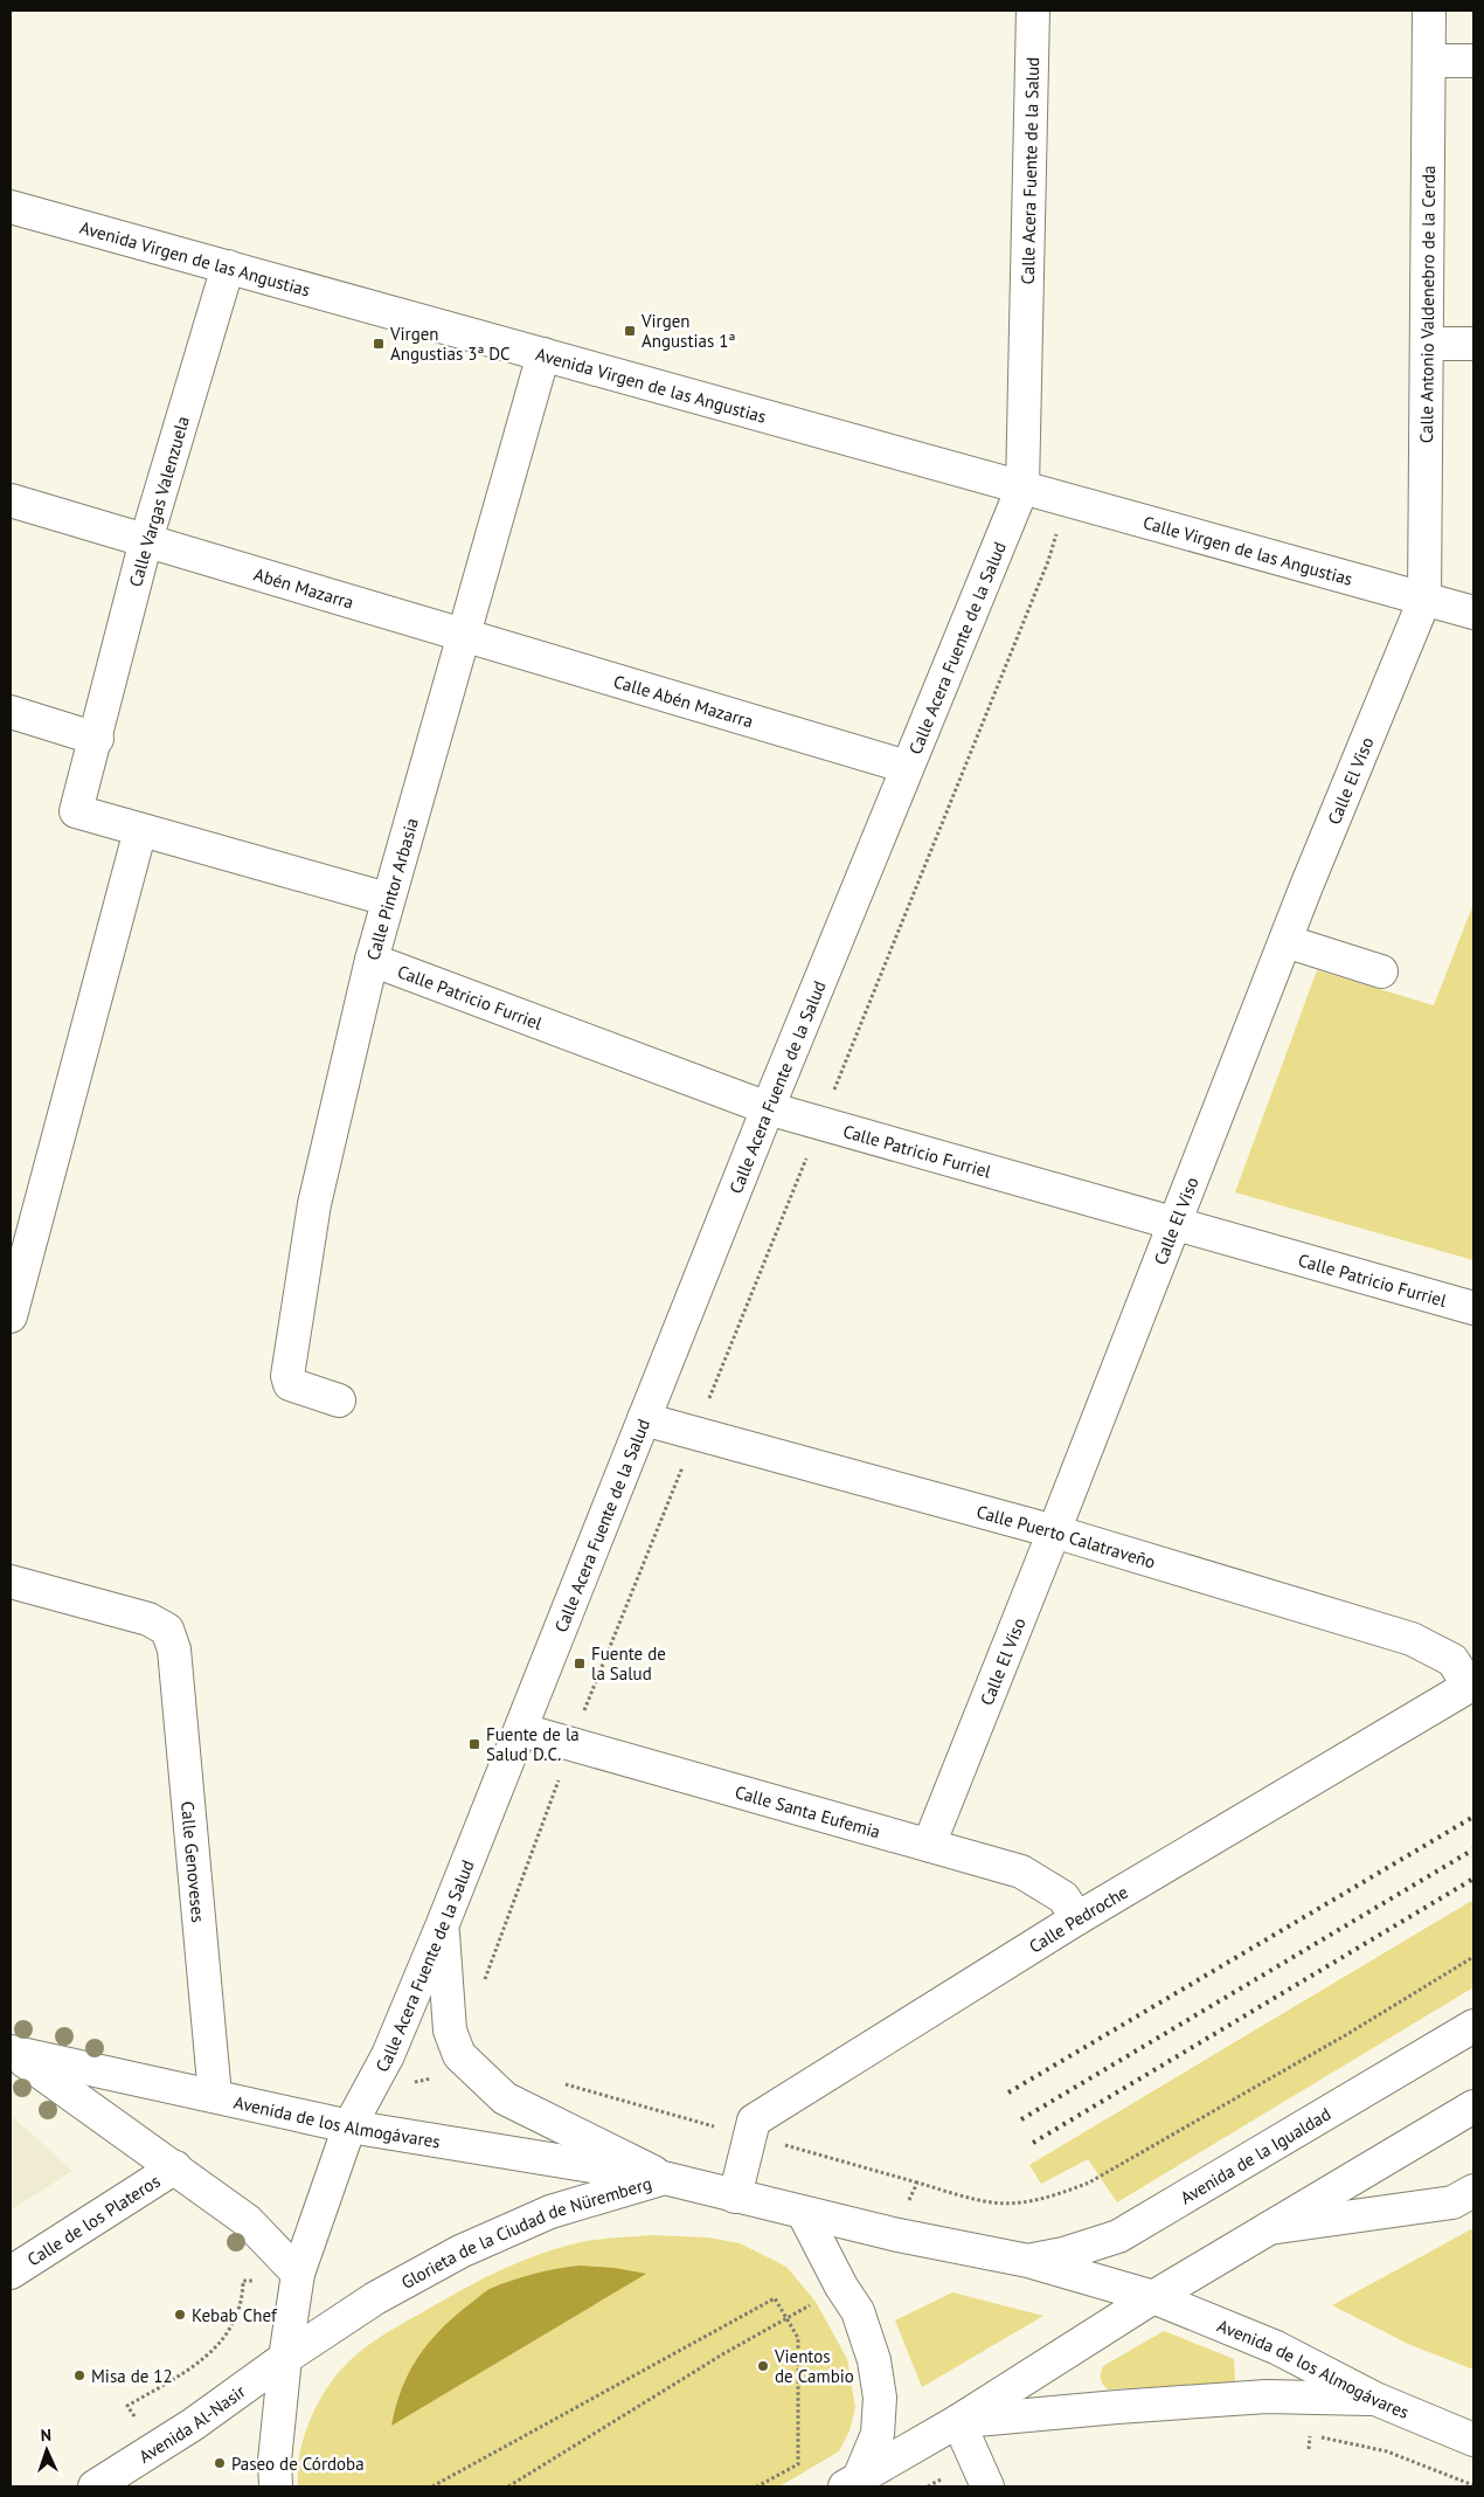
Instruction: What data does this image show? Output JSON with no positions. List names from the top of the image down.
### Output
{
  "streets": {
    "street": [
      "Calle Acera Fuente de la Salud",
      "Avenida Virgen de las Angustias",
      "Calle Antonio Valdenebro de la Cerda",
      "Calle Vargas Valenzuela",
      "Calle Virgen de las Angustias",
      "Abén Mazarra",
      "Calle Abén Mazarra",
      "Calle El Viso",
      "Calle Pintor Arbasia",
      "Calle Patricio Furriel",
      "Calle Puerto Calatraveño",
      "Calle Santa Eufemia",
      "Calle Genoveses",
      "Calle Pedroche",
      "Avenida de los Almogávares",
      "Avenida de la Igualdad",
      "Calle de los Plateros",
      "Glorieta de la Ciudad de Nüremberg",
      "Avenida Al-Nasir"
    ]
  },
  "crossings": [
    ["Calle Acera Fuente de la Salud", "Avenida Virgen de las Angustias"],
    ["Calle Acera Fuente de la Salud", "Calle Virgen de las Angustias"],
    ["Calle Acera Fuente de la Salud", "Calle Abén Mazarra"],
    ["Calle Acera Fuente de la Salud", "Calle Patricio Furriel"],
    ["Calle Acera Fuente de la Salud", "Calle Puerto Calatraveño"],
    ["Calle Acera Fuente de la Salud", "Calle Santa Eufemia"],
    ["Calle Acera Fuente de la Salud", "Avenida de los Almogávares"],
    ["Calle Acera Fuente de la Salud", "Glorieta de la Ciudad de Nüremberg"],
    ["Calle Acera Fuente de la Salud", "Avenida Al-Nasir"],
    ["Avenida Virgen de las Angustias", "Calle Vargas Valenzuela"],
    ["Avenida Virgen de las Angustias", "Calle Virgen de las Angustias"],
    ["Avenida Virgen de las Angustias", "Calle Pintor Arbasia"],
    ["Calle Antonio Valdenebro de la Cerda", "Calle Virgen de las Angustias"],
    ["Calle Antonio Valdenebro de la Cerda", "Calle El Viso"],
    ["Calle Vargas Valenzuela", "Abén Mazarra"],
    ["Calle Virgen de las Angustias", "Calle El Viso"],
    ["Abén Mazarra", "Calle Abén Mazarra"],
    ["Abén Mazarra", "Calle Pintor Arbasia"],
    ["Calle Abén Mazarra", "Calle Pintor Arbasia"],
    ["Calle El Viso", "Calle Patricio Furriel"],
    ["Calle El Viso", "Calle Puerto Calatraveño"],
    ["Calle El Viso", "Calle Santa Eufemia"],
    ["Calle Pintor Arbasia", "Calle Patricio Furriel"],
    ["Calle Puerto Calatraveño", "Calle Pedroche"],
    ["Calle Santa Eufemia", "Calle Pedroche"],
    ["Calle Genoveses", "Avenida de los Almogávares"],
    ["Calle Pedroche", "Glorieta de la Ciudad de Nüremberg"],
    ["Avenida de los Almogávares", "Avenida de la Igualdad"],
    ["Avenida de los Almogávares", "Calle de los Plateros"],
    ["Avenida de los Almogávares", "Glorieta de la Ciudad de Nüremberg"],
    ["Avenida de la Igualdad", "Glorieta de la Ciudad de Nüremberg"],
    ["Glorieta de la Ciudad de Nüremberg", "Avenida Al-Nasir"]
  ],
  "places": {
    "transit": [
      "Virgen Angustias 1ª",
      "Virgen Angustias 3ª DC",
      "Fuente de la Salud",
      "Fuente de la Salud D.C."
    ],
    "other": [
      "Kebab Chef",
      "Vientos de Cambio",
      "Misa de 12",
      "Paseo de Córdoba"
    ]
  },
  "north": "top"
}
